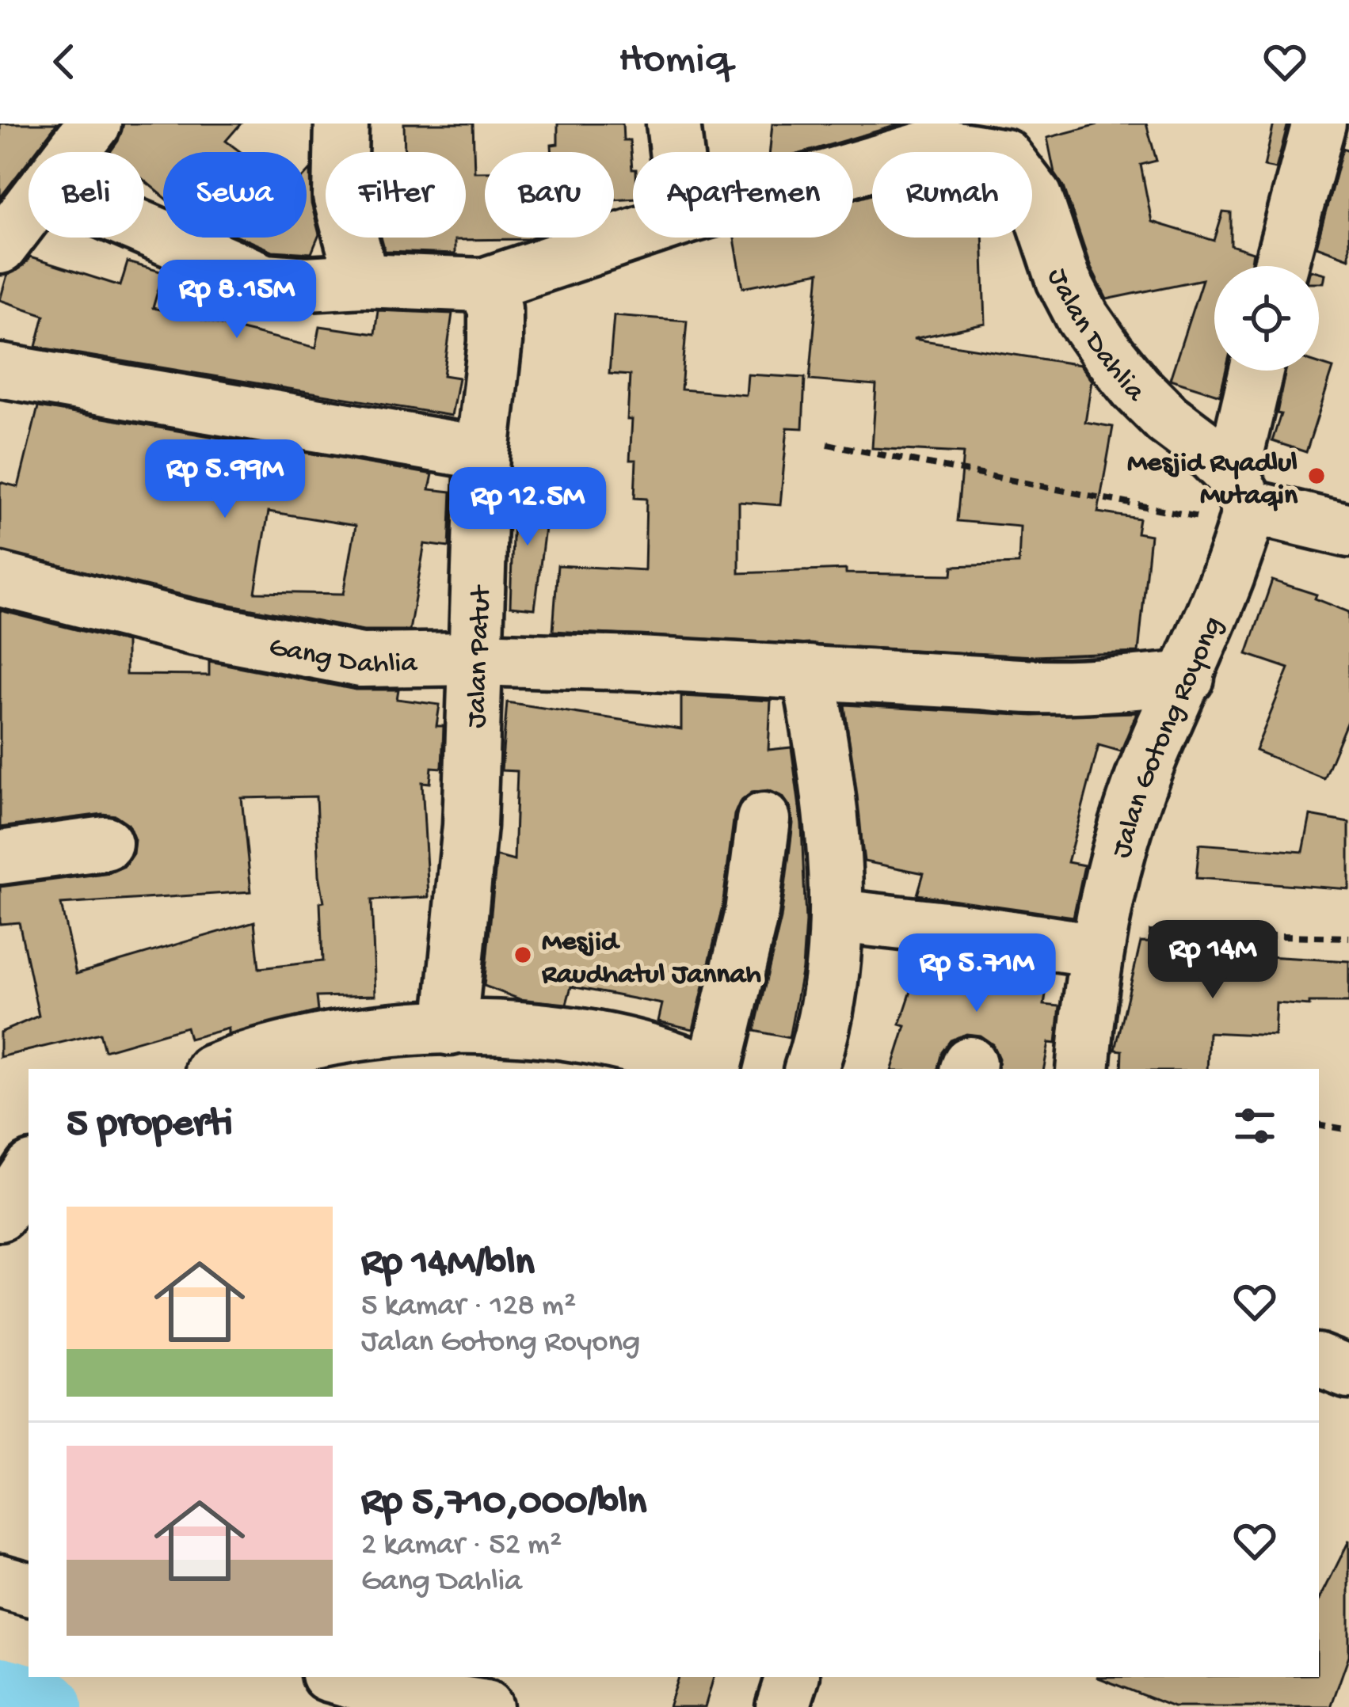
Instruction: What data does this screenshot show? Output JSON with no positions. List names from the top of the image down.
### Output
{
  "streets": {
    "street": [
      "Jalan Dahlia",
      "Gang Dahlia",
      "Jalan Patut",
      "Jalan Gotong Royong"
    ]
  },
  "crossings": [
    ["Jalan Dahlia", "Jalan Patut"],
    ["Jalan Dahlia", "Jalan Gotong Royong"],
    ["Gang Dahlia", "Jalan Patut"],
    ["Gang Dahlia", "Jalan Gotong Royong"]
  ],
  "places": ["Mesjid Ryadlul Mutaqin", "Mesjid Raudhatul Jannah"],
  "page": {
    "header": "Homiq",
    "chip": [
      "Beli",
      "Sewa",
      "Filter",
      "Baru",
      "Apartemen",
      "Rumah"
    ],
    "price": [
      "Rp 8.15M",
      "Rp 5.99M",
      "Rp 12.5M",
      "Rp 14M",
      "Rp 5.71M"
    ],
    "heading": "5 properti",
    "list": [
      {
        "name": "Rp 14M/bln",
        "note": "5 kamar · 128 m² · Jalan Gotong Royong"
      },
      {
        "name": "Rp 5,710,000/bln",
        "note": "2 kamar · 52 m² · Gang Dahlia"
      }
    ]
  }
}
